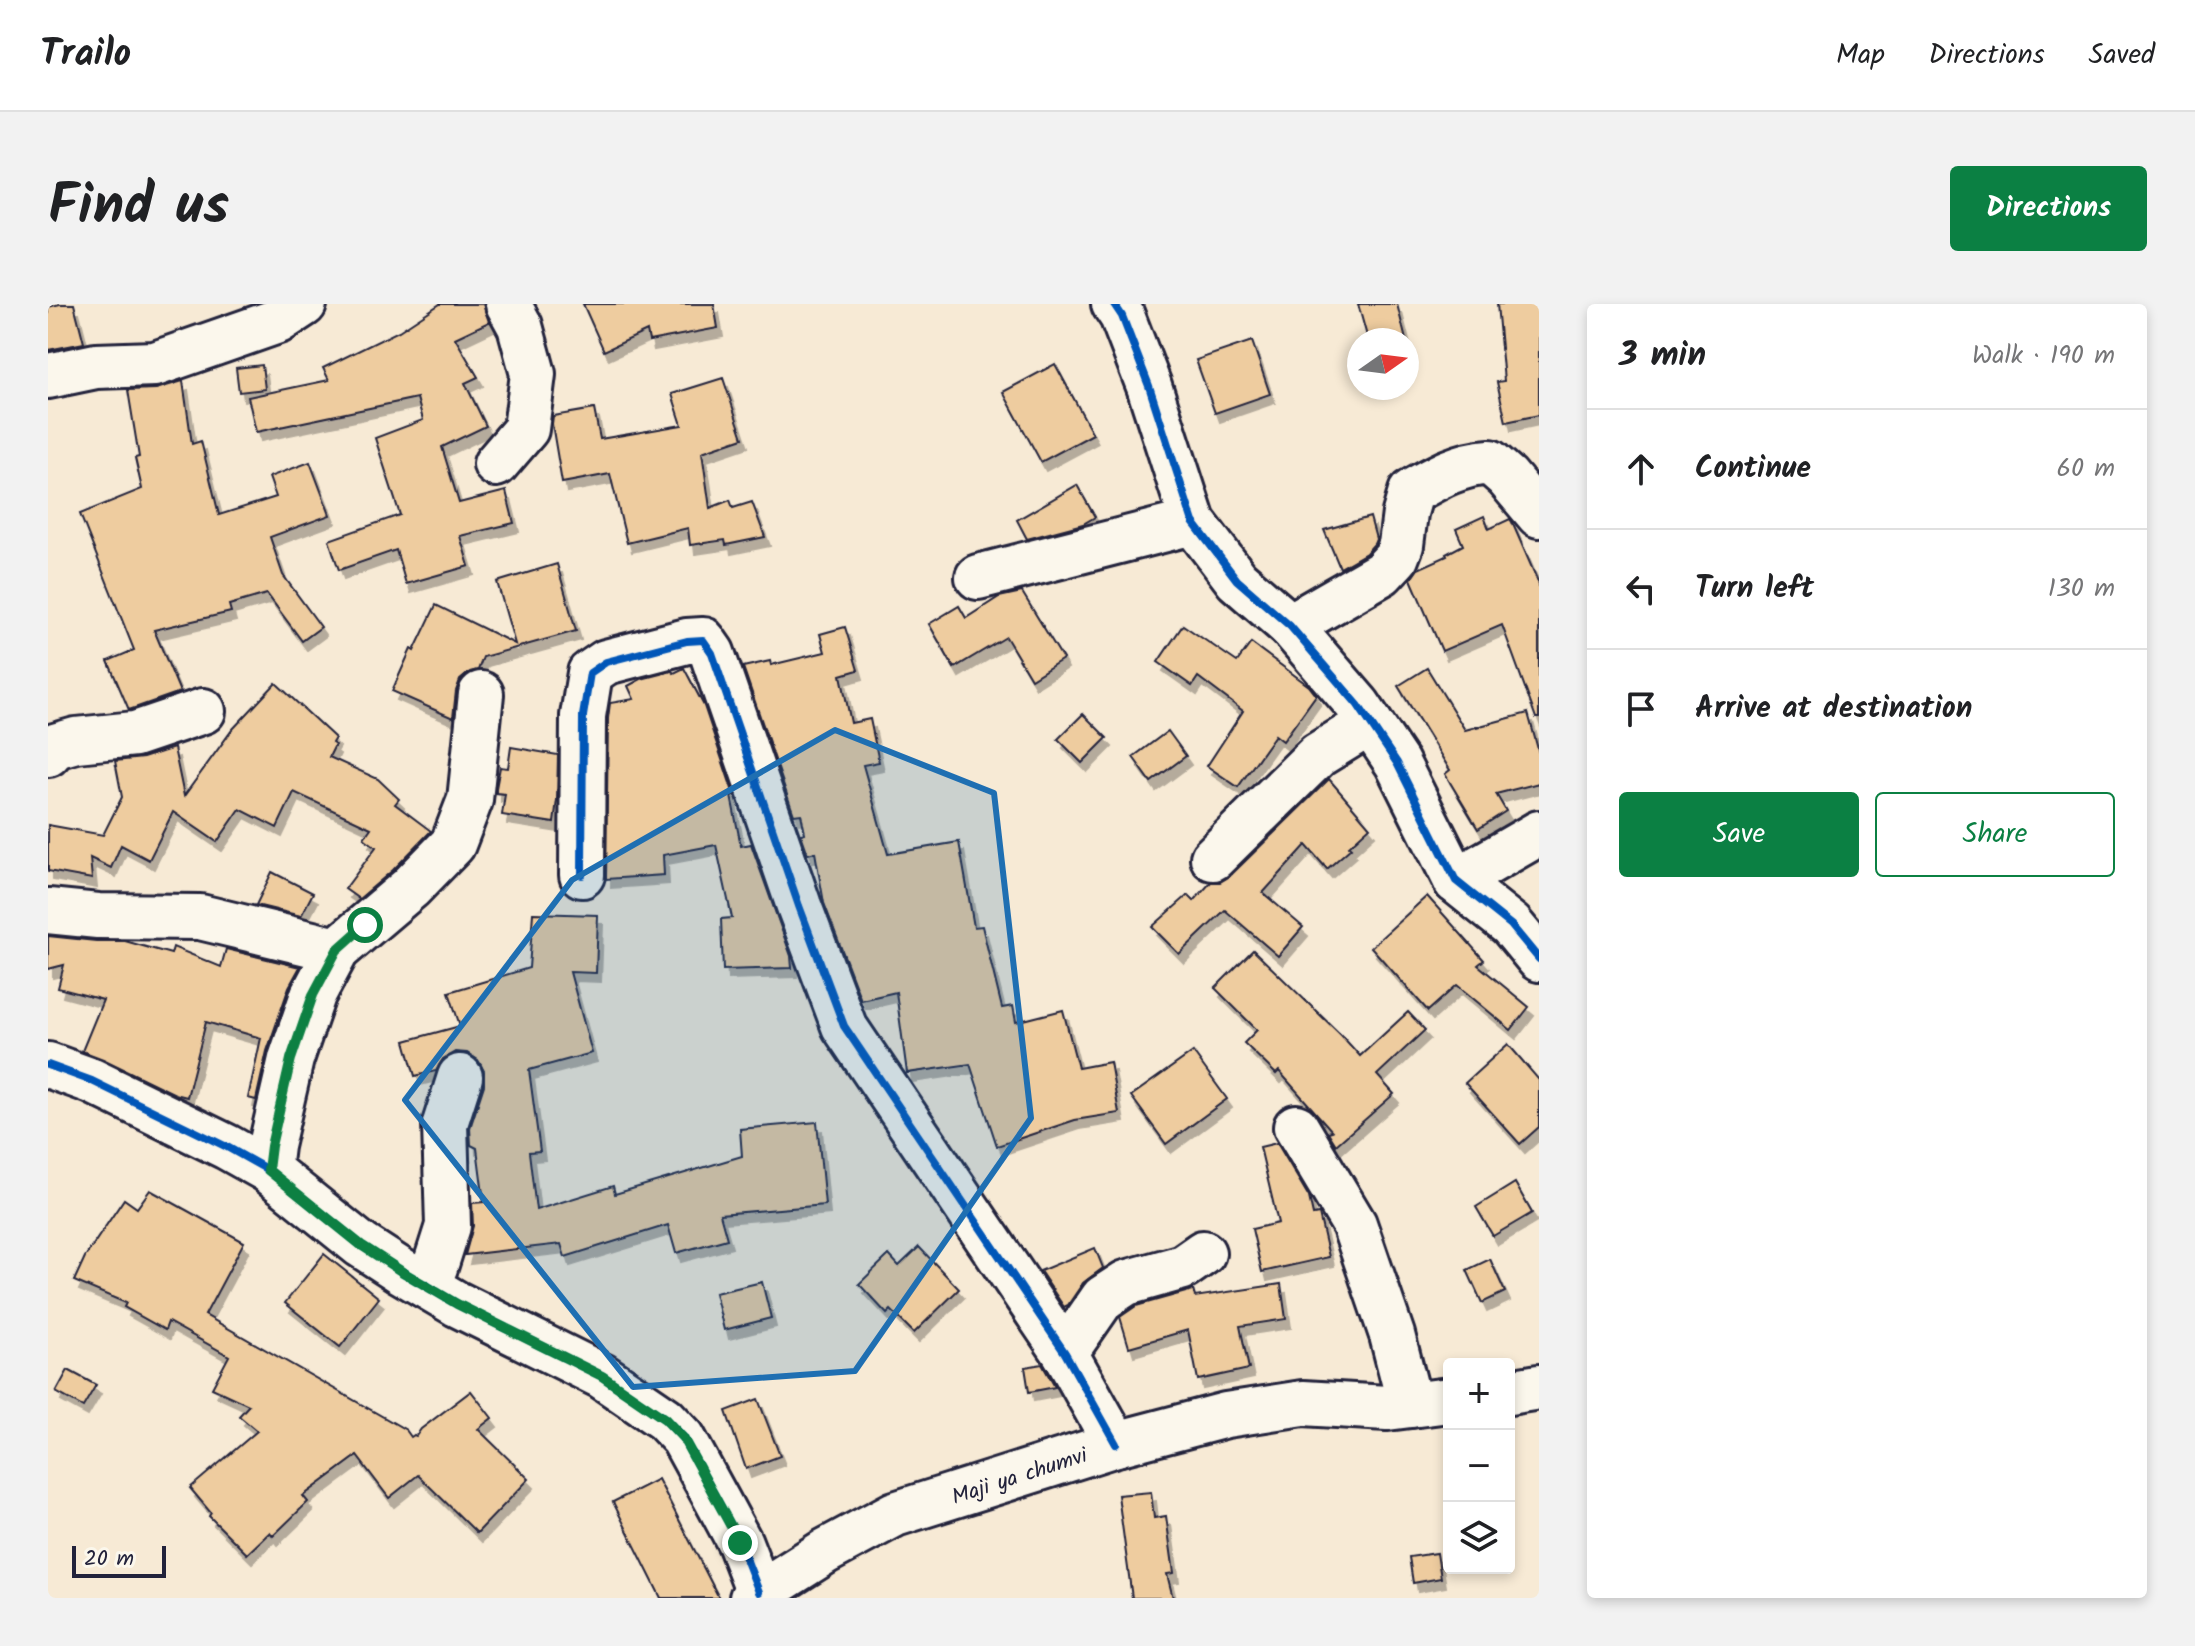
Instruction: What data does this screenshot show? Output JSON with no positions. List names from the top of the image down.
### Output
{
  "streets": {
    "street": ["Maji ya chumvi"]
  },
  "scale_bar": "20 m",
  "north": "right",
  "page": {
    "header": "Trailo",
    "nav": ["Map", "Directions", "Saved"],
    "title": "Find us",
    "buttons": [
      "Directions",
      ["Save", "Share"]
    ],
    "heading": ["3 min", "Walk · 190 m"],
    "list": [
      ["Continue", "60 m"],
      ["Turn left", "130 m"],
      "Arrive at destination"
    ],
    "map_buttons": ["+", "−"],
    "scale": "20 m"
  }
}
